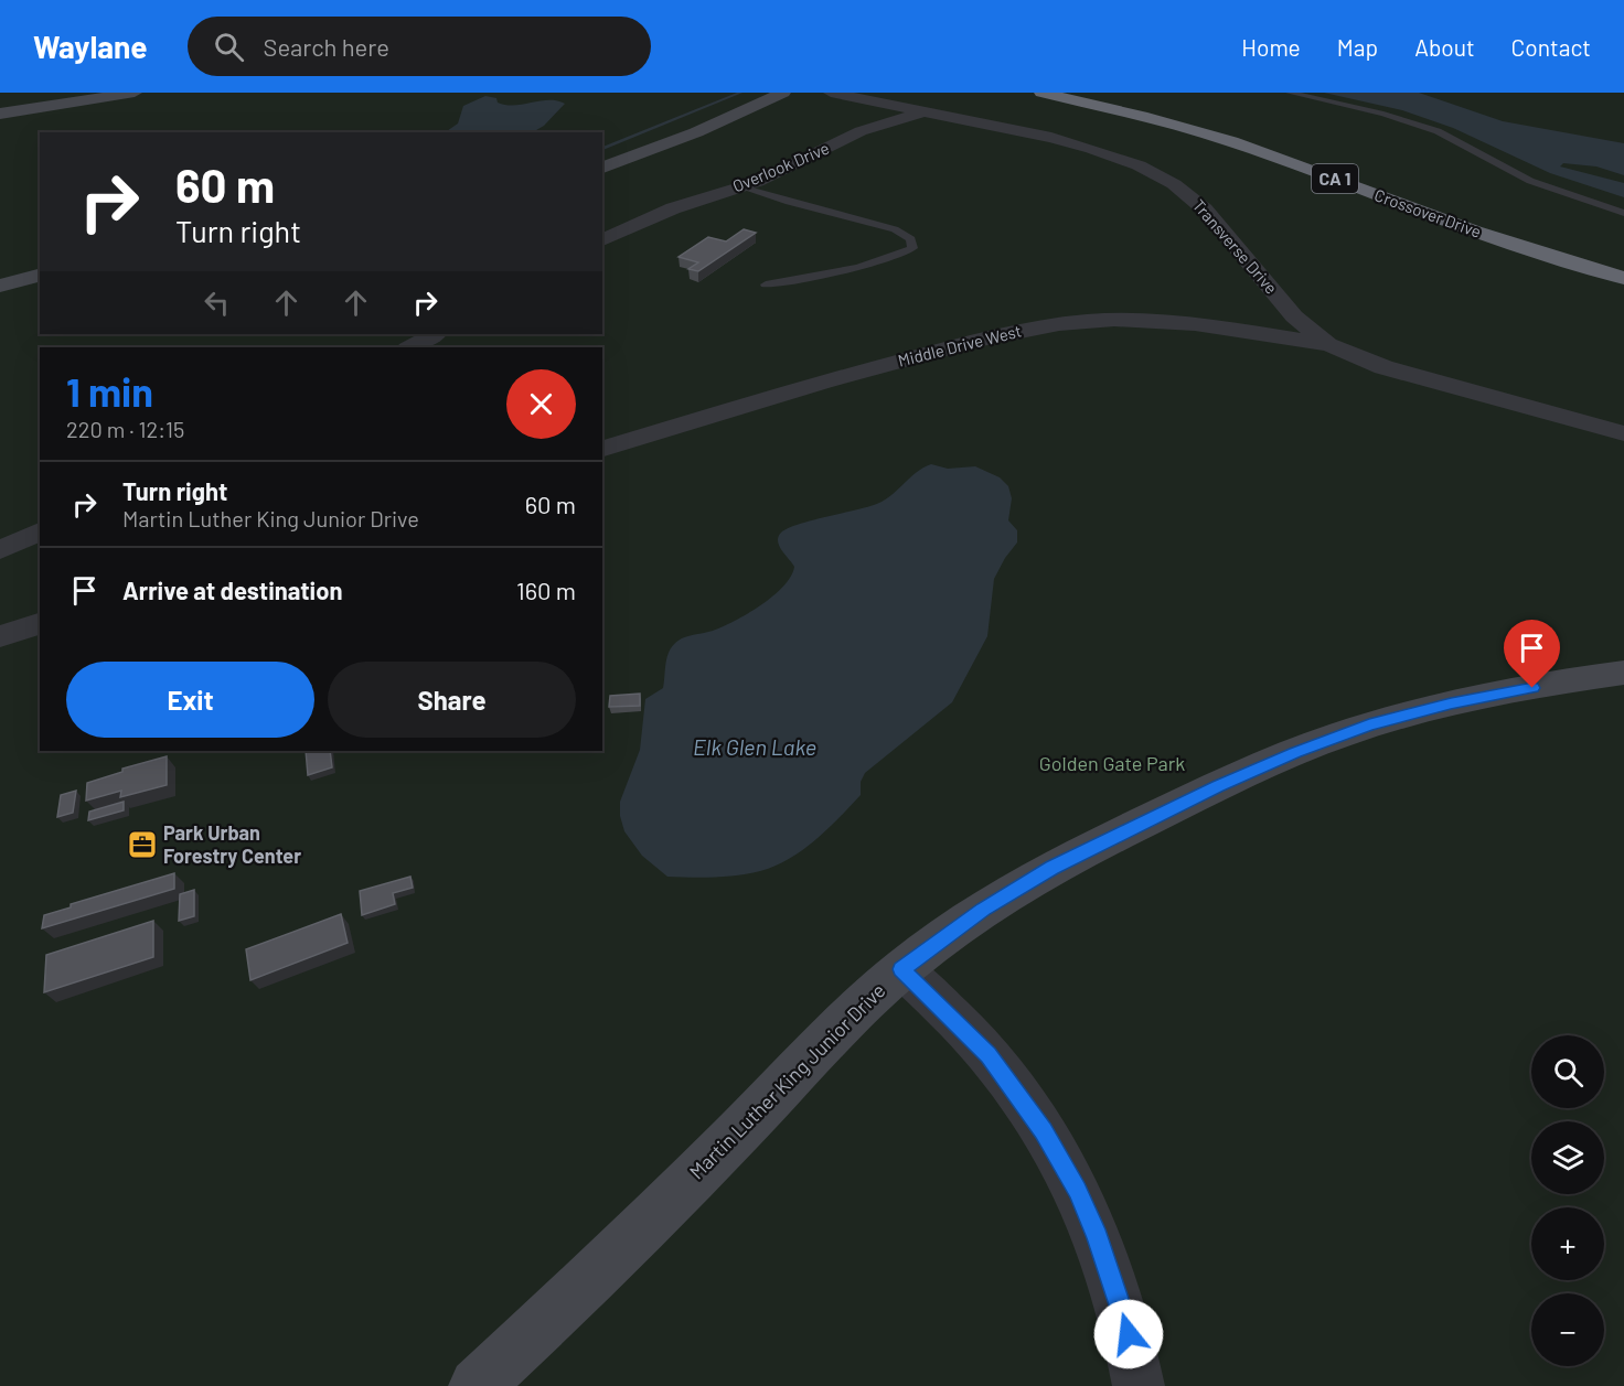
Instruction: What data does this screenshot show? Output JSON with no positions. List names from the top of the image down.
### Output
{
  "streets": {
    "highway": ["CA 1", "Crossover Drive"],
    "street": [
      "Overlook Drive",
      "Transverse Drive",
      "Middle Drive West",
      "Martin Luther King Junior Drive"
    ]
  },
  "crossings": [
    ["Overlook Drive", "Transverse Drive"],
    ["Transverse Drive", "Middle Drive West"]
  ],
  "water": ["Elk Glen Lake"],
  "parks": ["Golden Gate Park"],
  "places": {
    "office": ["Park Urban Forestry Center"]
  },
  "page": {
    "header": "Waylane",
    "search": "Search here",
    "nav": [
      "Home",
      "Map",
      "About",
      "Contact"
    ],
    "turn": ["60 m", "Turn right"],
    "heading": ["1 min", "220 m · 12:15"],
    "list": [
      {
        "name": "Turn right",
        "note": "Martin Luther King Junior Drive",
        "value": "60 m"
      },
      {
        "name": "Arrive at destination",
        "value": "160 m"
      }
    ],
    "buttons": ["Exit", "Share"],
    "map_buttons": ["+", "−"]
  }
}
